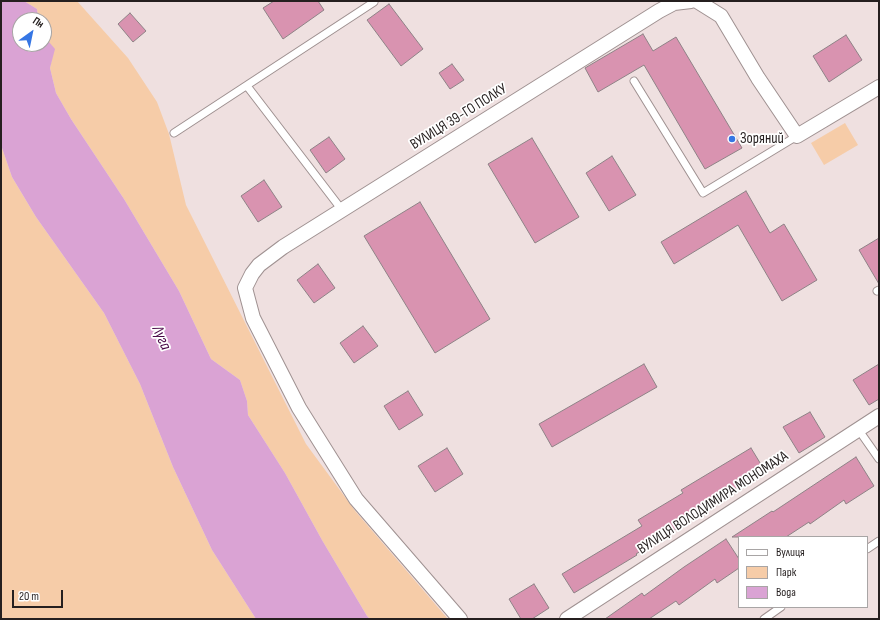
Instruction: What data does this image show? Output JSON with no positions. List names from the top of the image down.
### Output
{
  "streets": {
    "street": ["ВУЛИЦЯ 39-ГО ПОЛКУ", "ВУЛИЦЯ ВОЛОДИМИРА МОНОМАХА"]
  },
  "water": ["Луга"],
  "places": ["Зоряний"],
  "legend": ["Вулиця", "Парк", "Вода"],
  "scale_bar": "20 m",
  "north": "top right"
}
